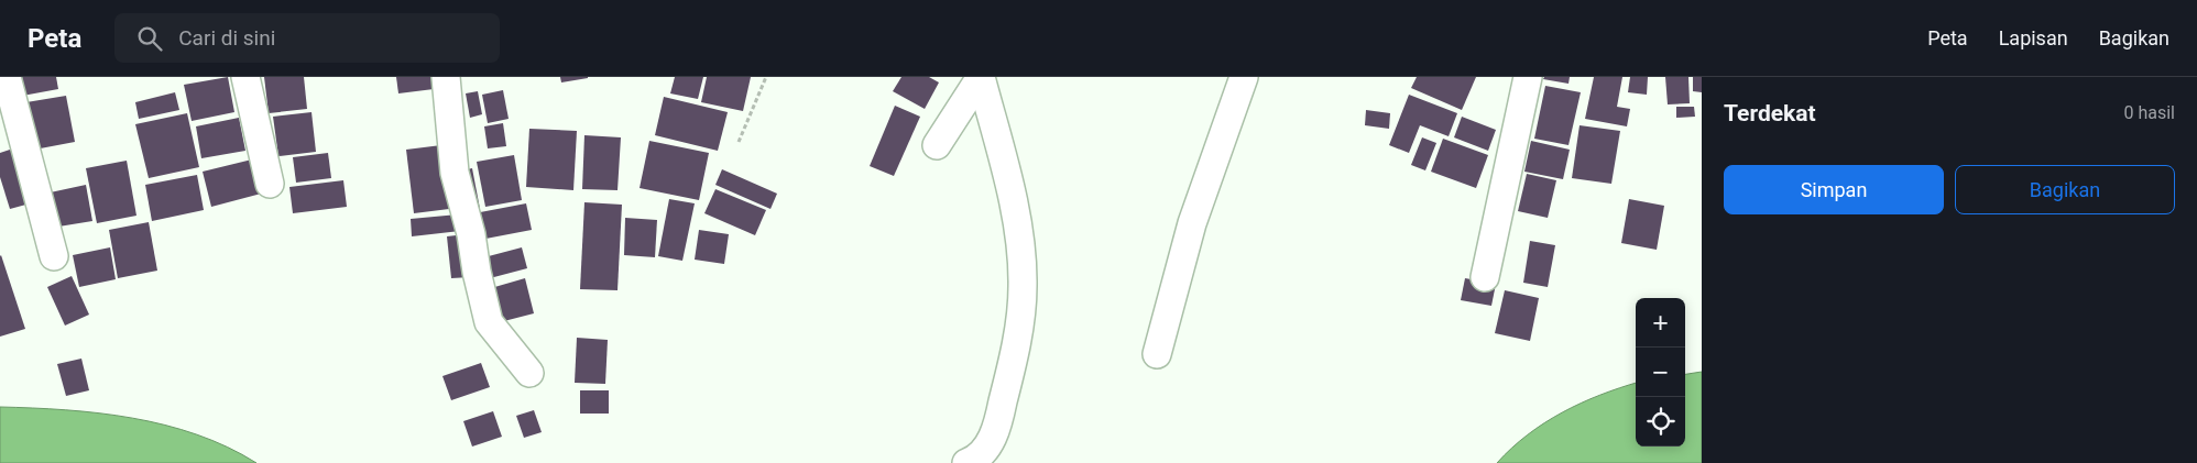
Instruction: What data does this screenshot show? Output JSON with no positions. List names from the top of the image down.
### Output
{
  "page": {
    "header": "Peta",
    "search": "Cari di sini",
    "nav": ["Peta", "Lapisan", "Bagikan"],
    "heading": ["Terdekat", "0 hasil"],
    "buttons": ["Simpan", "Bagikan"],
    "map_buttons": ["+", "−"]
  }
}
